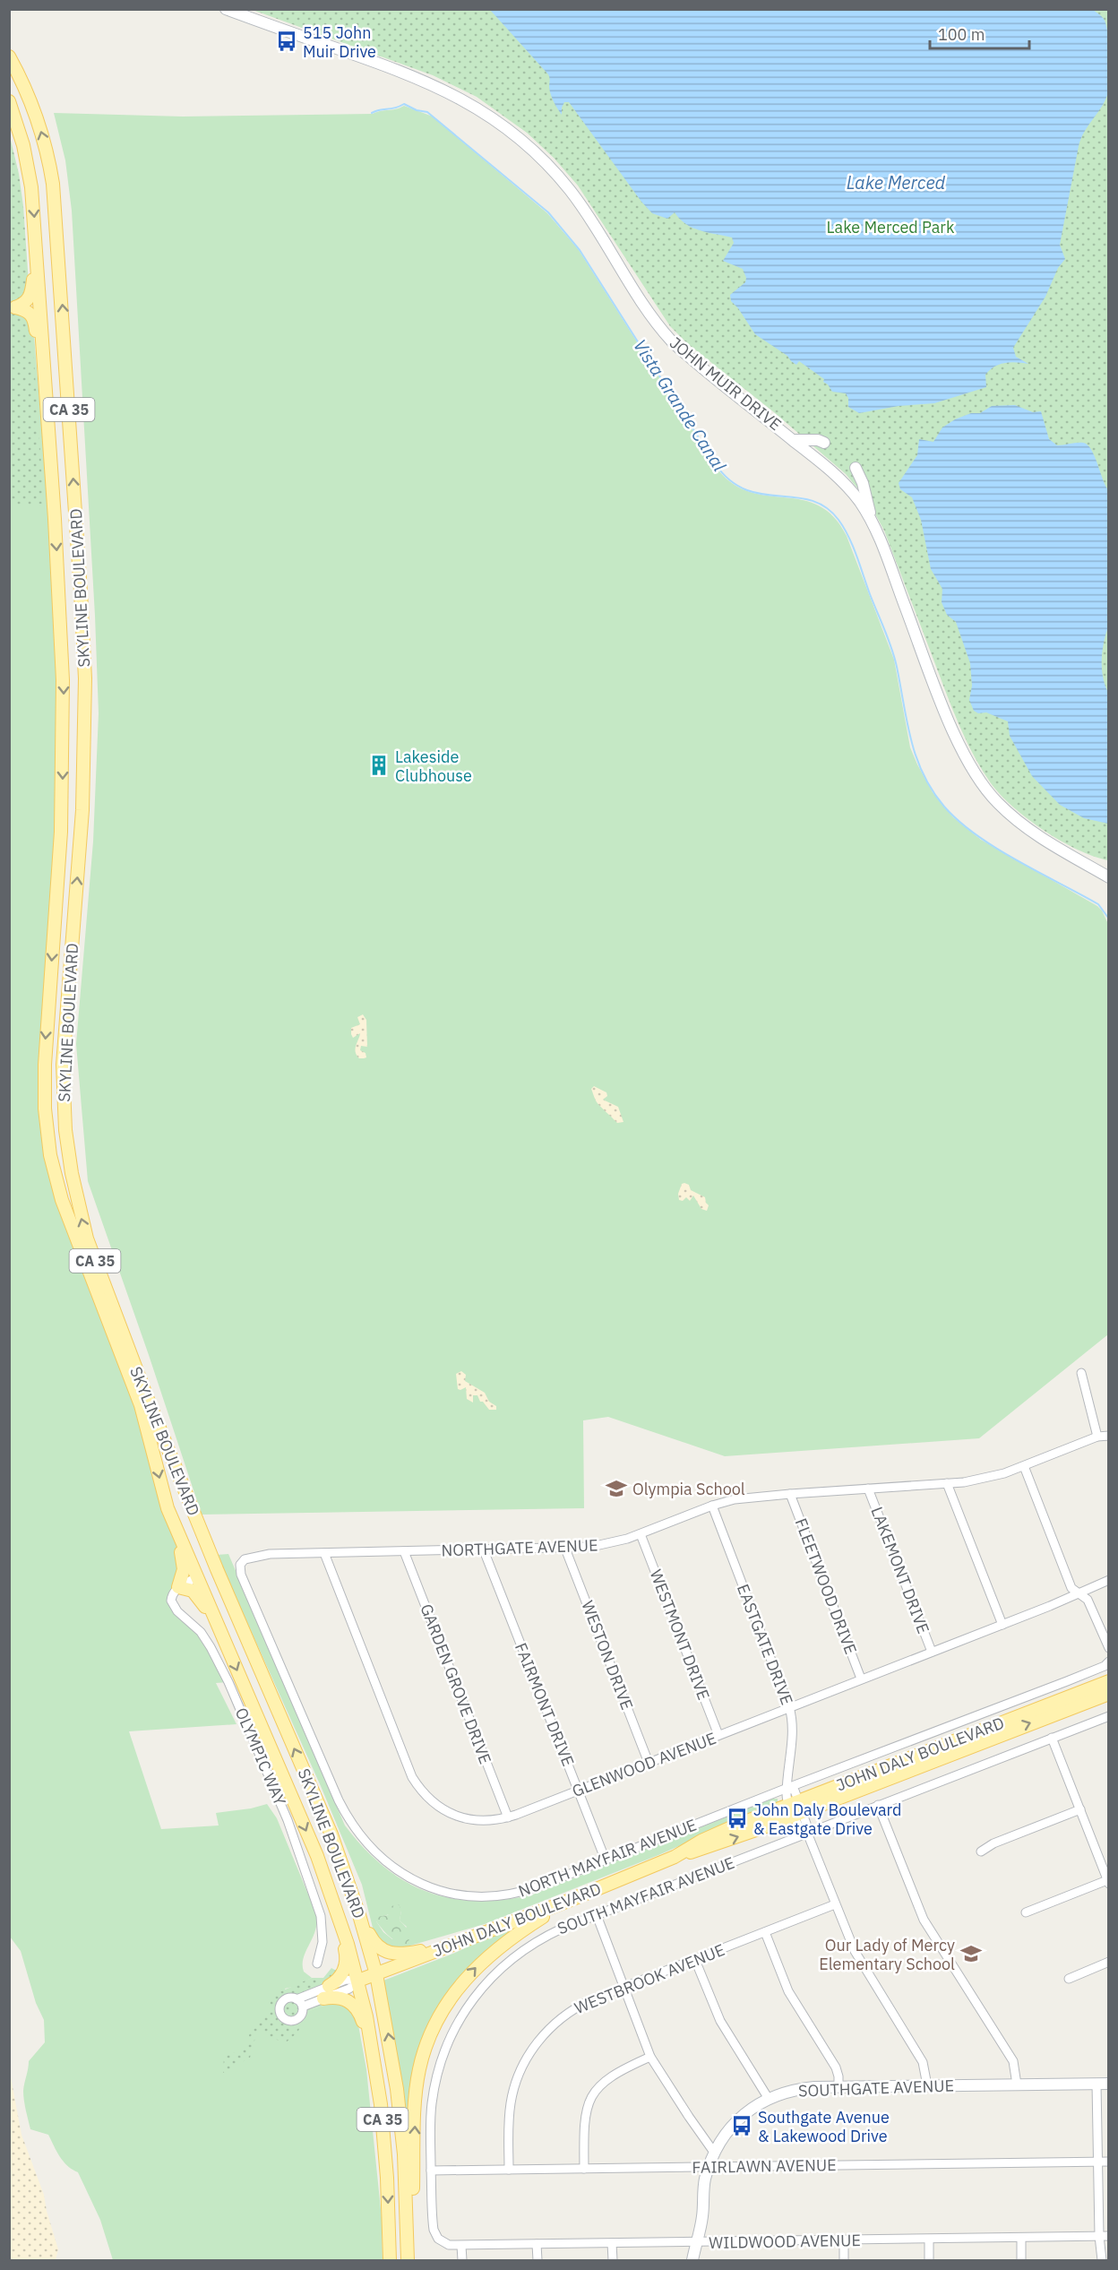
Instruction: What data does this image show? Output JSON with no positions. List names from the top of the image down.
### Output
{
  "streets": {
    "main road": ["CA 35", "SKYLINE BOULEVARD", "JOHN DALY BOULEVARD"],
    "street": [
      "JOHN MUIR DRIVE",
      "NORTHGATE AVENUE",
      "LAKEMONT DRIVE",
      "FLEETWOOD DRIVE",
      "WESTMONT DRIVE",
      "EASTGATE DRIVE",
      "WESTON DRIVE",
      "GARDEN GROVE DRIVE",
      "FAIRMONT DRIVE",
      "OLYMPIC WAY",
      "GLENWOOD AVENUE",
      "NORTH MAYFAIR AVENUE",
      "SOUTH MAYFAIR AVENUE",
      "WESTBROOK AVENUE",
      "SOUTHGATE AVENUE",
      "FAIRLAWN AVENUE",
      "WILDWOOD AVENUE"
    ]
  },
  "crossings": [
    ["SKYLINE BOULEVARD", "JOHN DALY BOULEVARD"],
    ["NORTHGATE AVENUE", "LAKEMONT DRIVE"],
    ["NORTHGATE AVENUE", "FLEETWOOD DRIVE"],
    ["NORTHGATE AVENUE", "WESTMONT DRIVE"],
    ["NORTHGATE AVENUE", "EASTGATE DRIVE"],
    ["NORTHGATE AVENUE", "WESTON DRIVE"],
    ["NORTHGATE AVENUE", "GARDEN GROVE DRIVE"],
    ["NORTHGATE AVENUE", "FAIRMONT DRIVE"],
    ["NORTHGATE AVENUE", "GLENWOOD AVENUE"],
    ["NORTHGATE AVENUE", "NORTH MAYFAIR AVENUE"],
    ["LAKEMONT DRIVE", "GLENWOOD AVENUE"],
    ["FLEETWOOD DRIVE", "GLENWOOD AVENUE"],
    ["WESTMONT DRIVE", "GLENWOOD AVENUE"],
    ["EASTGATE DRIVE", "GLENWOOD AVENUE"],
    ["EASTGATE DRIVE", "NORTH MAYFAIR AVENUE"],
    ["WESTON DRIVE", "GLENWOOD AVENUE"],
    ["GARDEN GROVE DRIVE", "GLENWOOD AVENUE"],
    ["FAIRMONT DRIVE", "GLENWOOD AVENUE"],
    ["FAIRMONT DRIVE", "NORTH MAYFAIR AVENUE"],
    ["SOUTH MAYFAIR AVENUE", "FAIRLAWN AVENUE"],
    ["SOUTH MAYFAIR AVENUE", "WILDWOOD AVENUE"],
    ["WESTBROOK AVENUE", "FAIRLAWN AVENUE"],
    ["SOUTHGATE AVENUE", "FAIRLAWN AVENUE"],
    ["SOUTHGATE AVENUE", "WILDWOOD AVENUE"]
  ],
  "water": ["Lake Merced", "Vista Grande Canal"],
  "parks": ["Lake Merced Park"],
  "places": {
    "bus stop": ["515 John Muir Drive", "John Daly Boulevard & Eastgate Drive", "Southgate Avenue & Lakewood Drive"],
    "building": ["Lakeside Clubhouse"],
    "school or university": ["Olympia School", "Our Lady of Mercy Elementary School"]
  },
  "scale_bar": "100 m"
}
